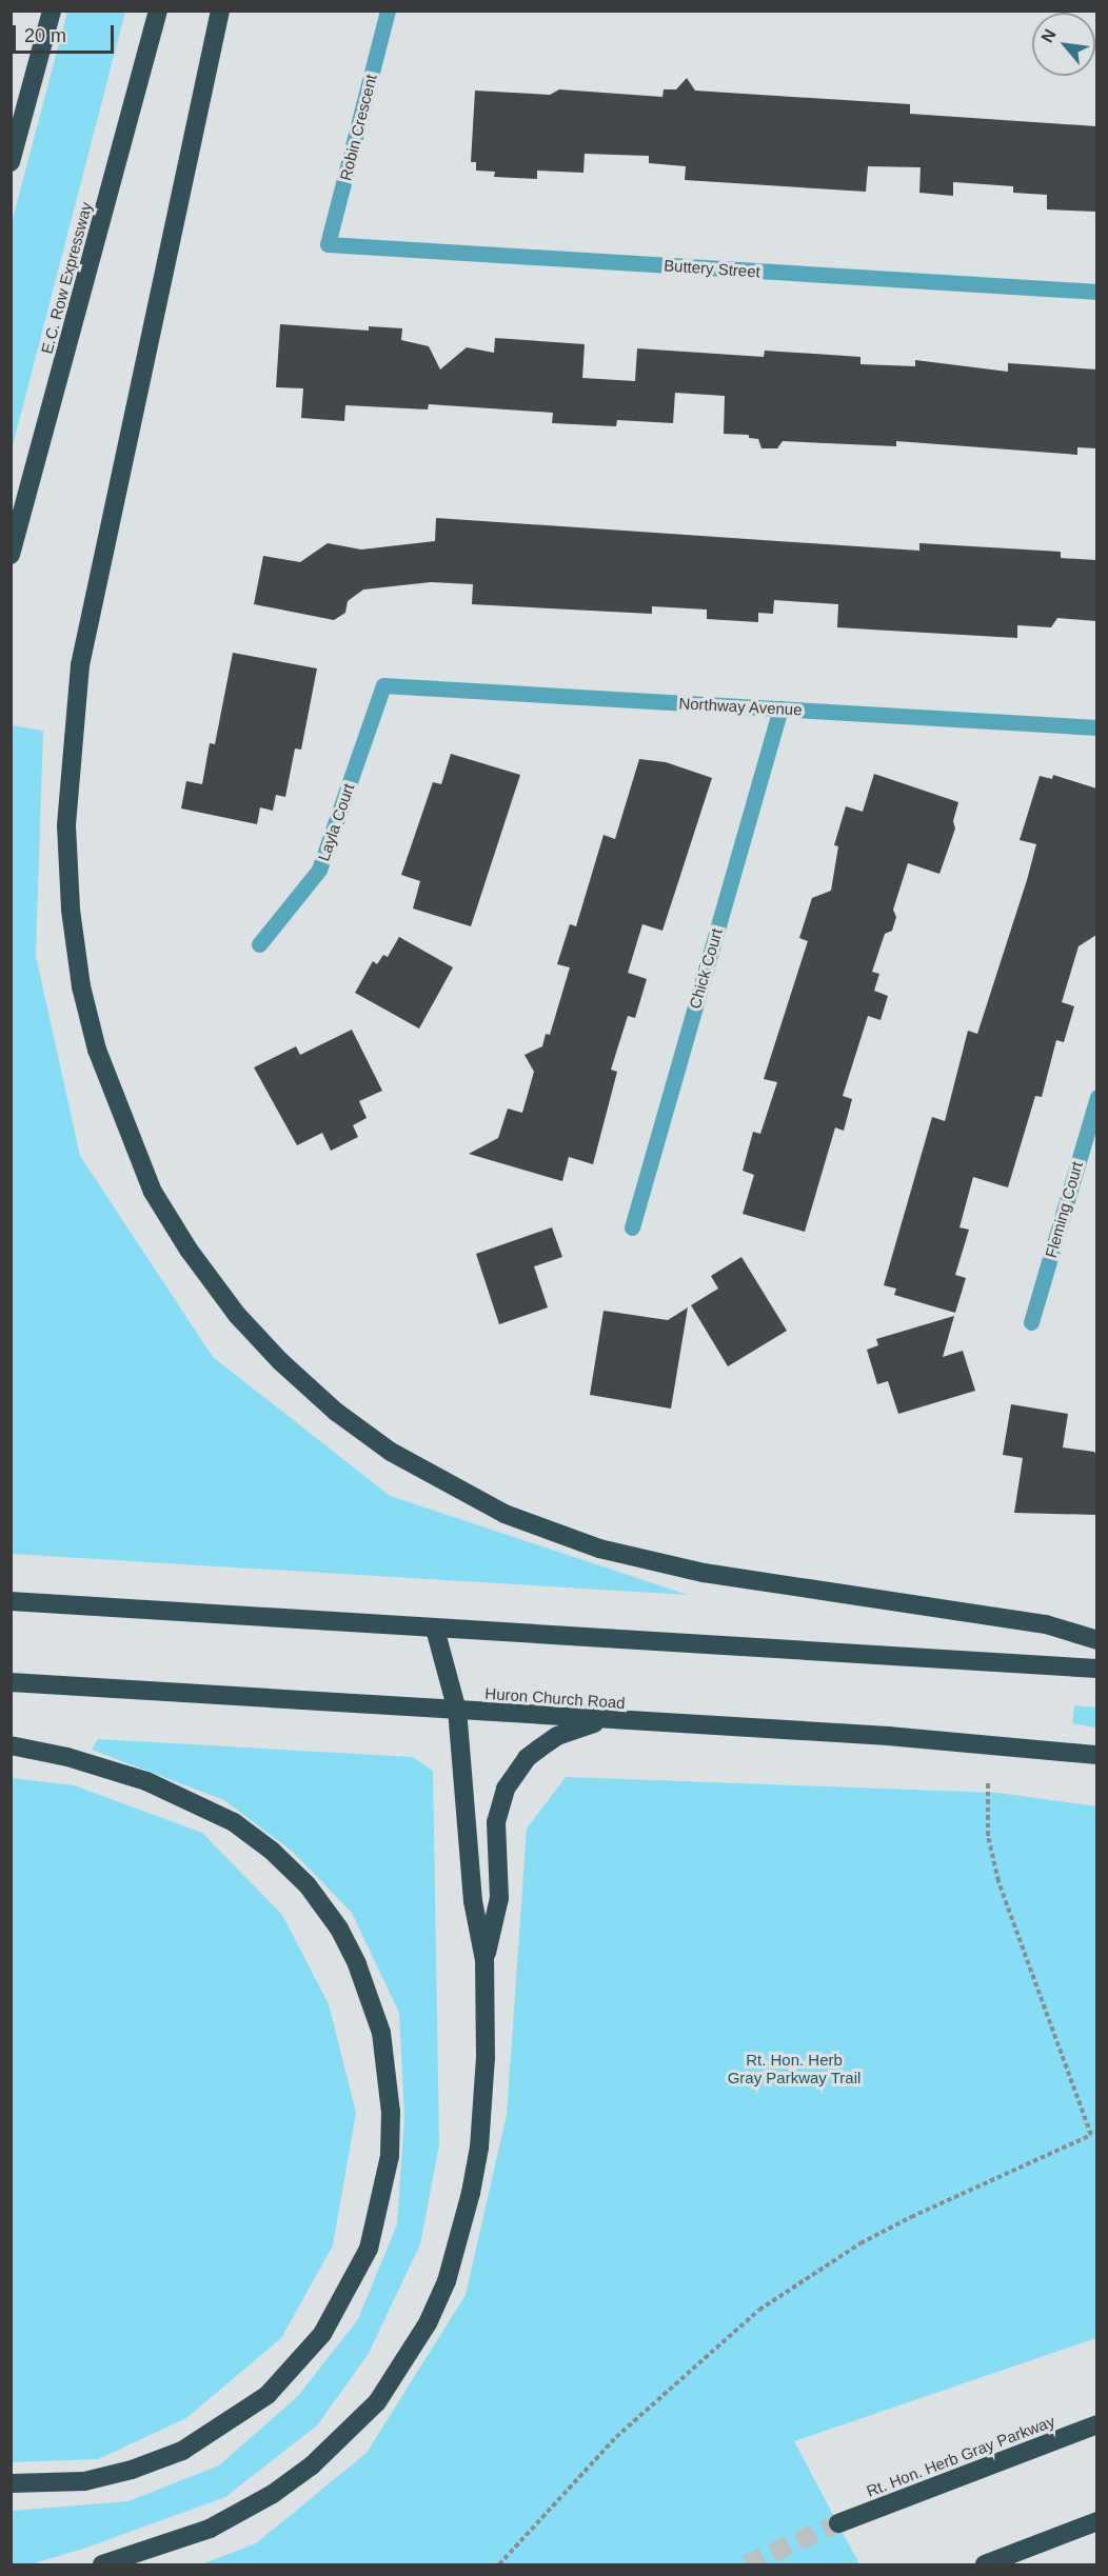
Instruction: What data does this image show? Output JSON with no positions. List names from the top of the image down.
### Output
{
  "streets": {
    "highway": ["E.C. Row Expressway", "Huron Church Road", "Rt. Hon. Herb Gray Parkway"],
    "street": [
      "Robin Crescent",
      "Buttery Street",
      "Northway Avenue",
      "Layla Court",
      "Chick Court",
      "Fleming Court"
    ]
  },
  "crossings": [
    ["Robin Crescent", "Buttery Street"],
    ["Northway Avenue", "Layla Court"],
    ["Northway Avenue", "Chick Court"]
  ],
  "parks": ["Rt. Hon. Herb Gray Parkway Trail"],
  "scale_bar": "20 m",
  "north": "top left"
}
